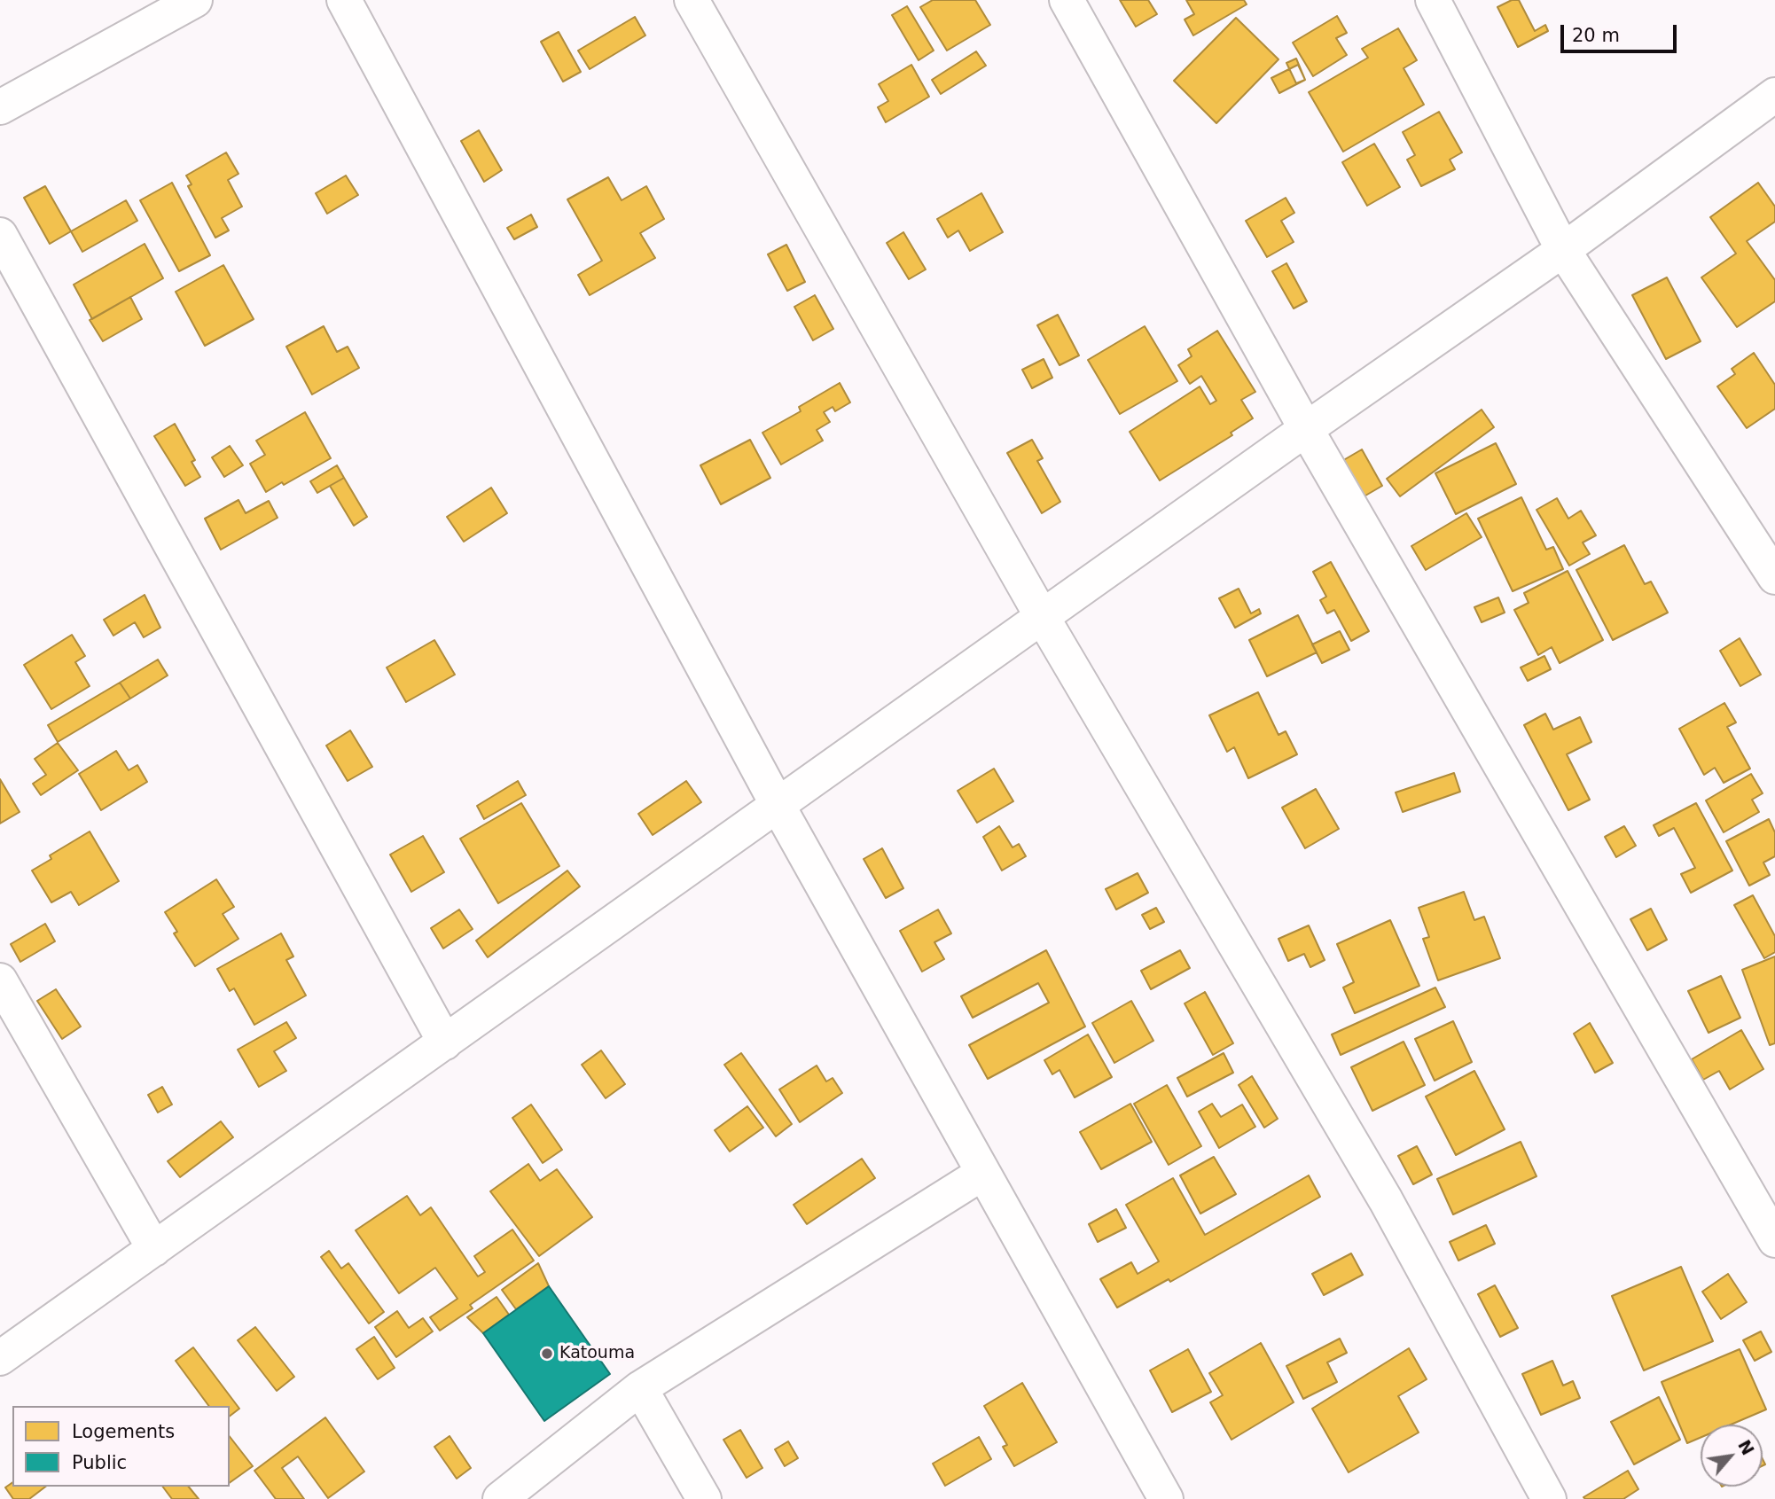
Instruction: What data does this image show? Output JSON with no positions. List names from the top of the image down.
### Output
{
  "places": ["Katouma"],
  "legend": ["Logements", "Public"],
  "scale_bar": "20 m",
  "north": "top right"
}
